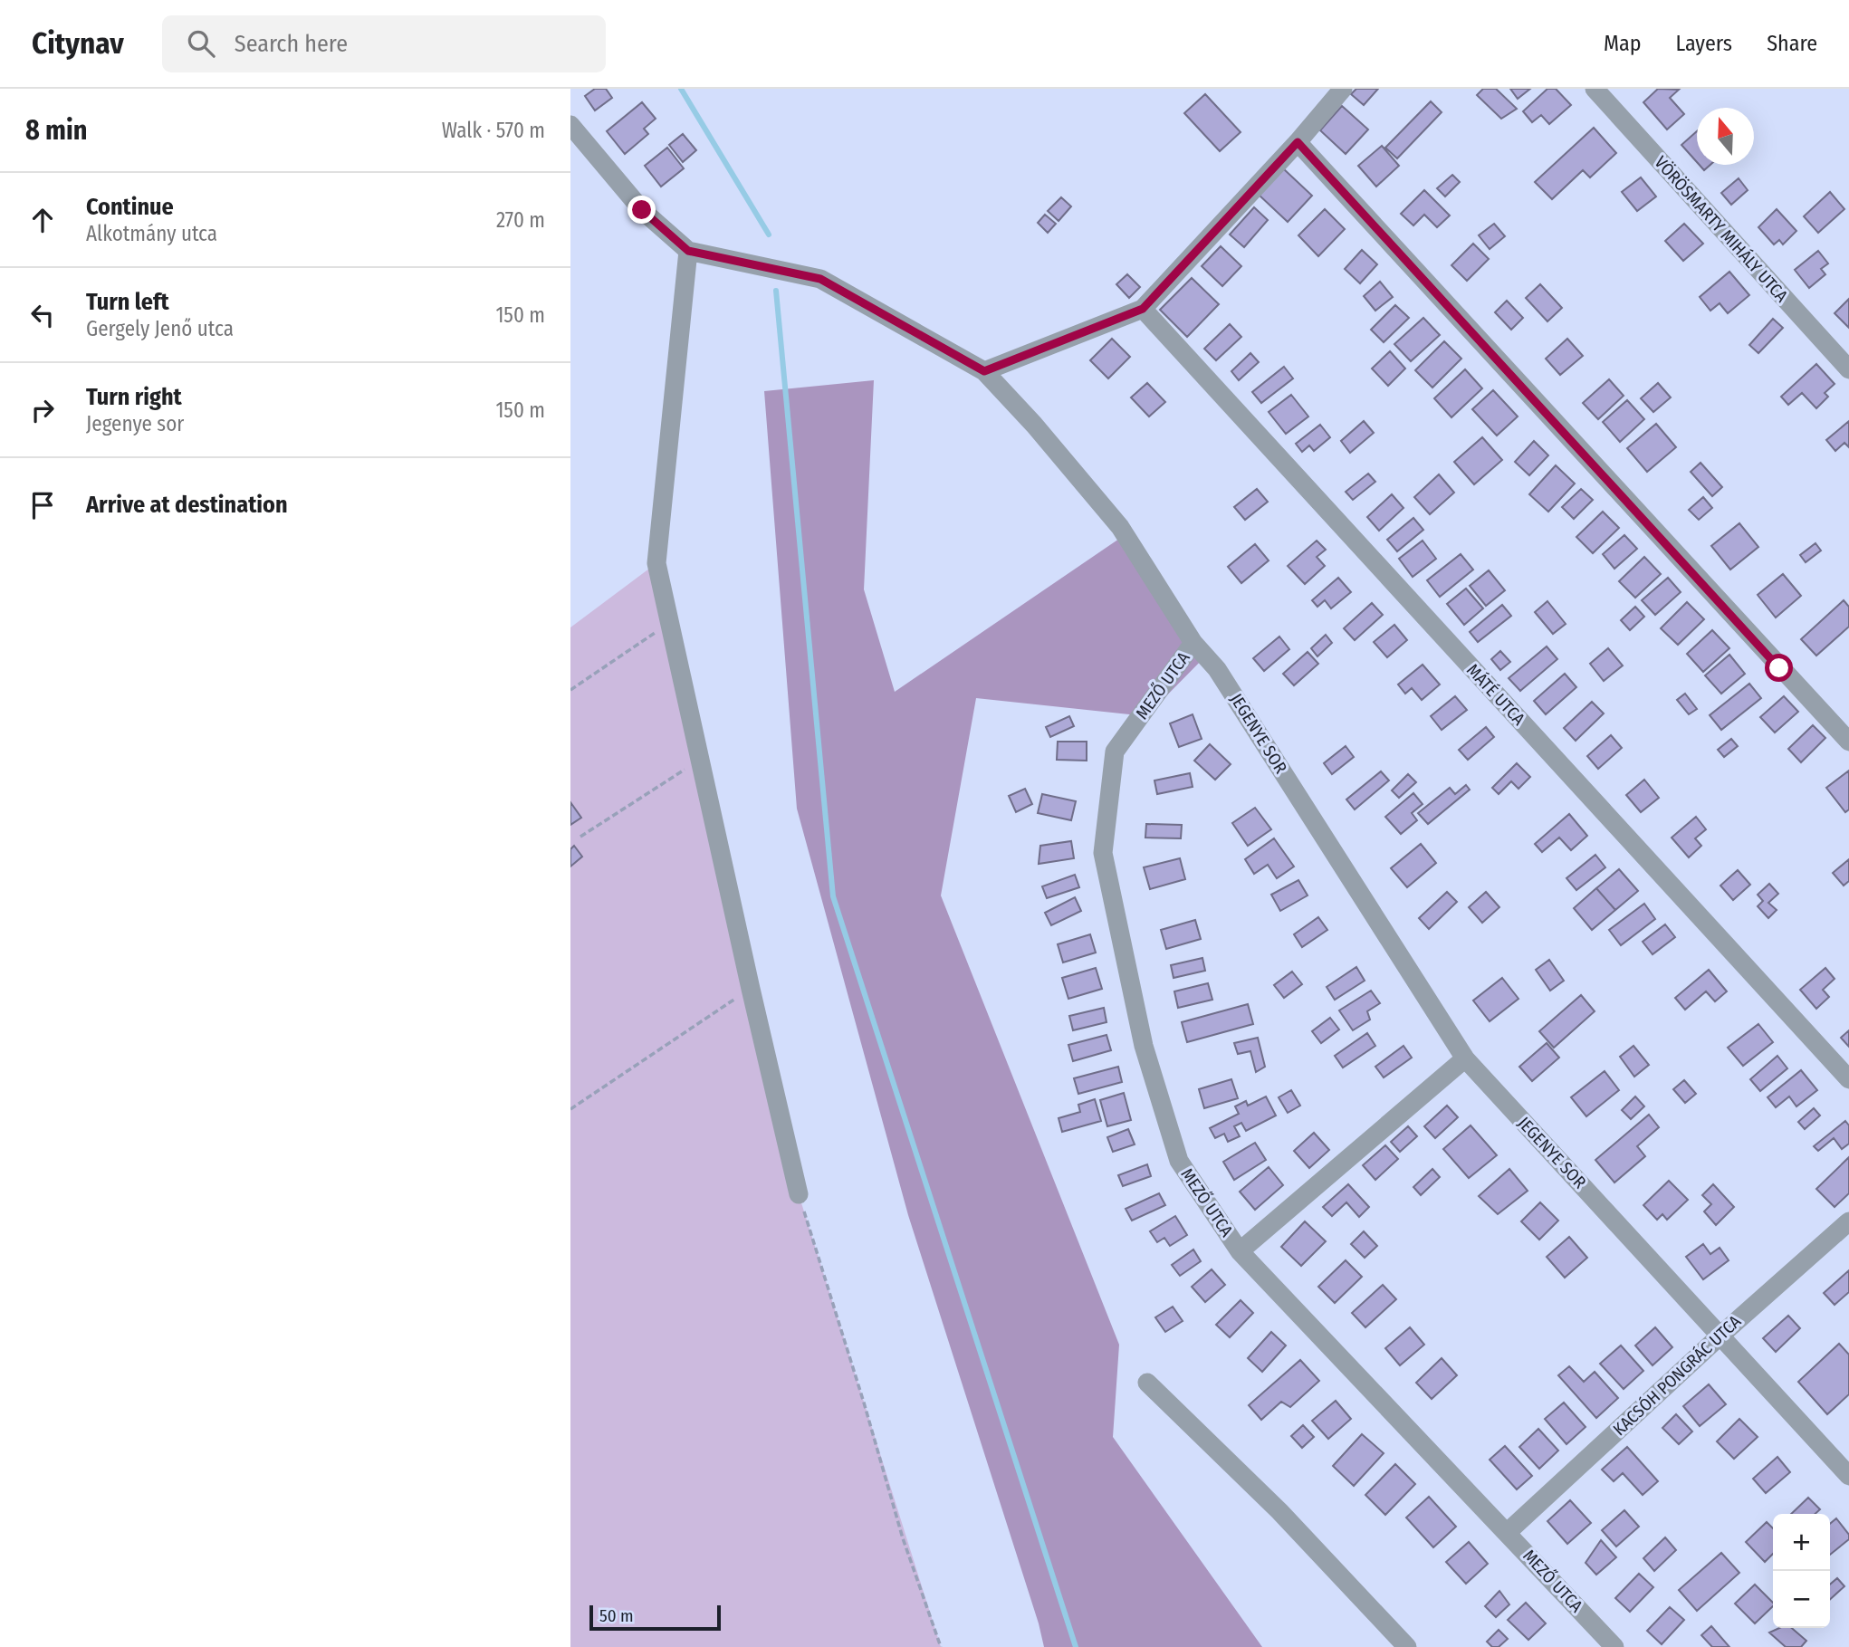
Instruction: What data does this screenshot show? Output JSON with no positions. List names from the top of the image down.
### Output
{
  "streets": {
    "street": [
      "VÖRÖSMARTY MIHÁLY UTCA",
      "MEZŐ UTCA",
      "MÁTÉ UTCA",
      "JEGENYE SOR",
      "KACSÓH PONGRÁC UTCA"
    ]
  },
  "crossings": [
    ["MEZŐ UTCA", "JEGENYE SOR"],
    ["MEZŐ UTCA", "KACSÓH PONGRÁC UTCA"],
    ["JEGENYE SOR", "KACSÓH PONGRÁC UTCA"]
  ],
  "scale_bar": "50 m",
  "north": "top",
  "page": {
    "header": "Citynav",
    "search": "Search here",
    "nav": ["Map", "Layers", "Share"],
    "heading": ["8 min", "Walk · 570 m"],
    "list": [
      ["Continue", "Alkotmány utca", "270 m"],
      ["Turn left", "Gergely Jenő utca", "150 m"],
      ["Turn right", "Jegenye sor", "150 m"],
      "Arrive at destination"
    ],
    "map_buttons": ["+", "−"],
    "scale": "50 m"
  }
}
